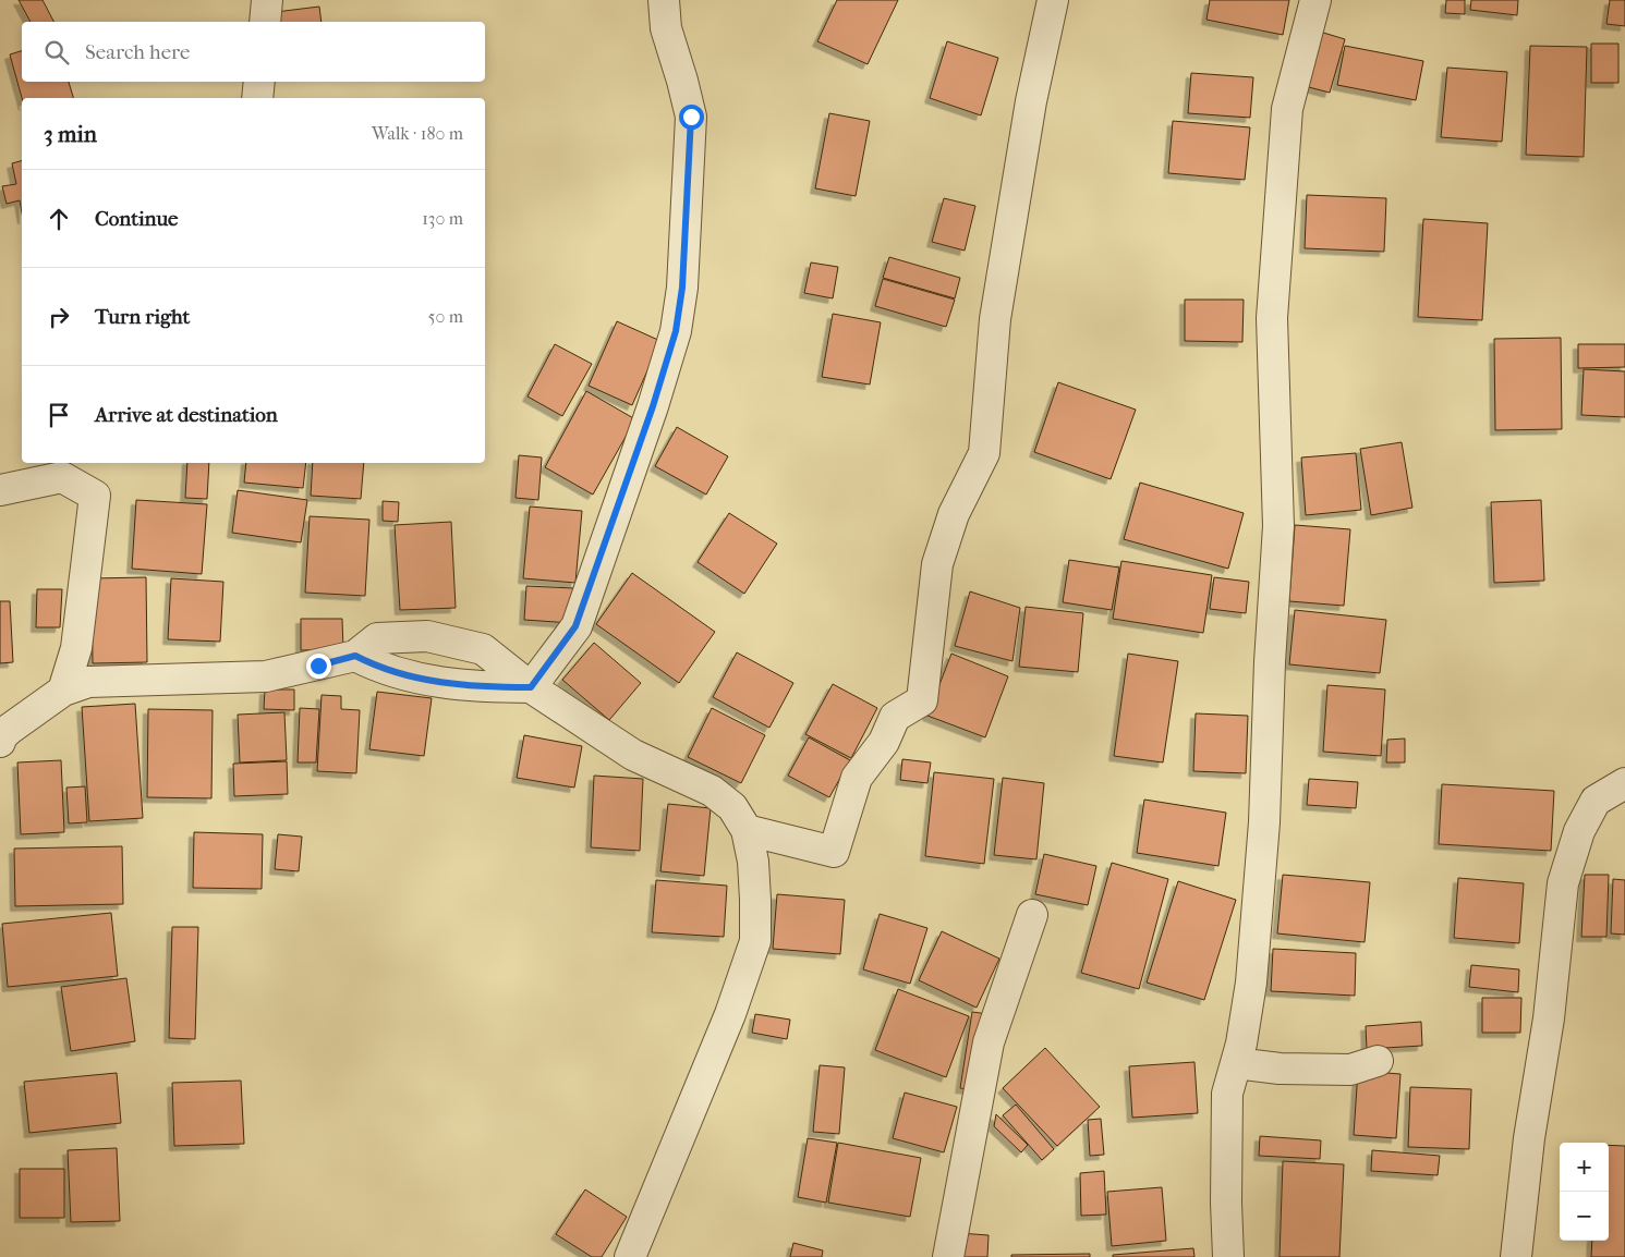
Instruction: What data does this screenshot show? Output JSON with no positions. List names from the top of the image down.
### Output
{
  "page": {
    "search": "Search here",
    "heading": ["3 min", "Walk · 180 m"],
    "list": [
      ["Continue", "130 m"],
      ["Turn right", "50 m"],
      "Arrive at destination"
    ],
    "map_buttons": ["+", "−"]
  }
}
